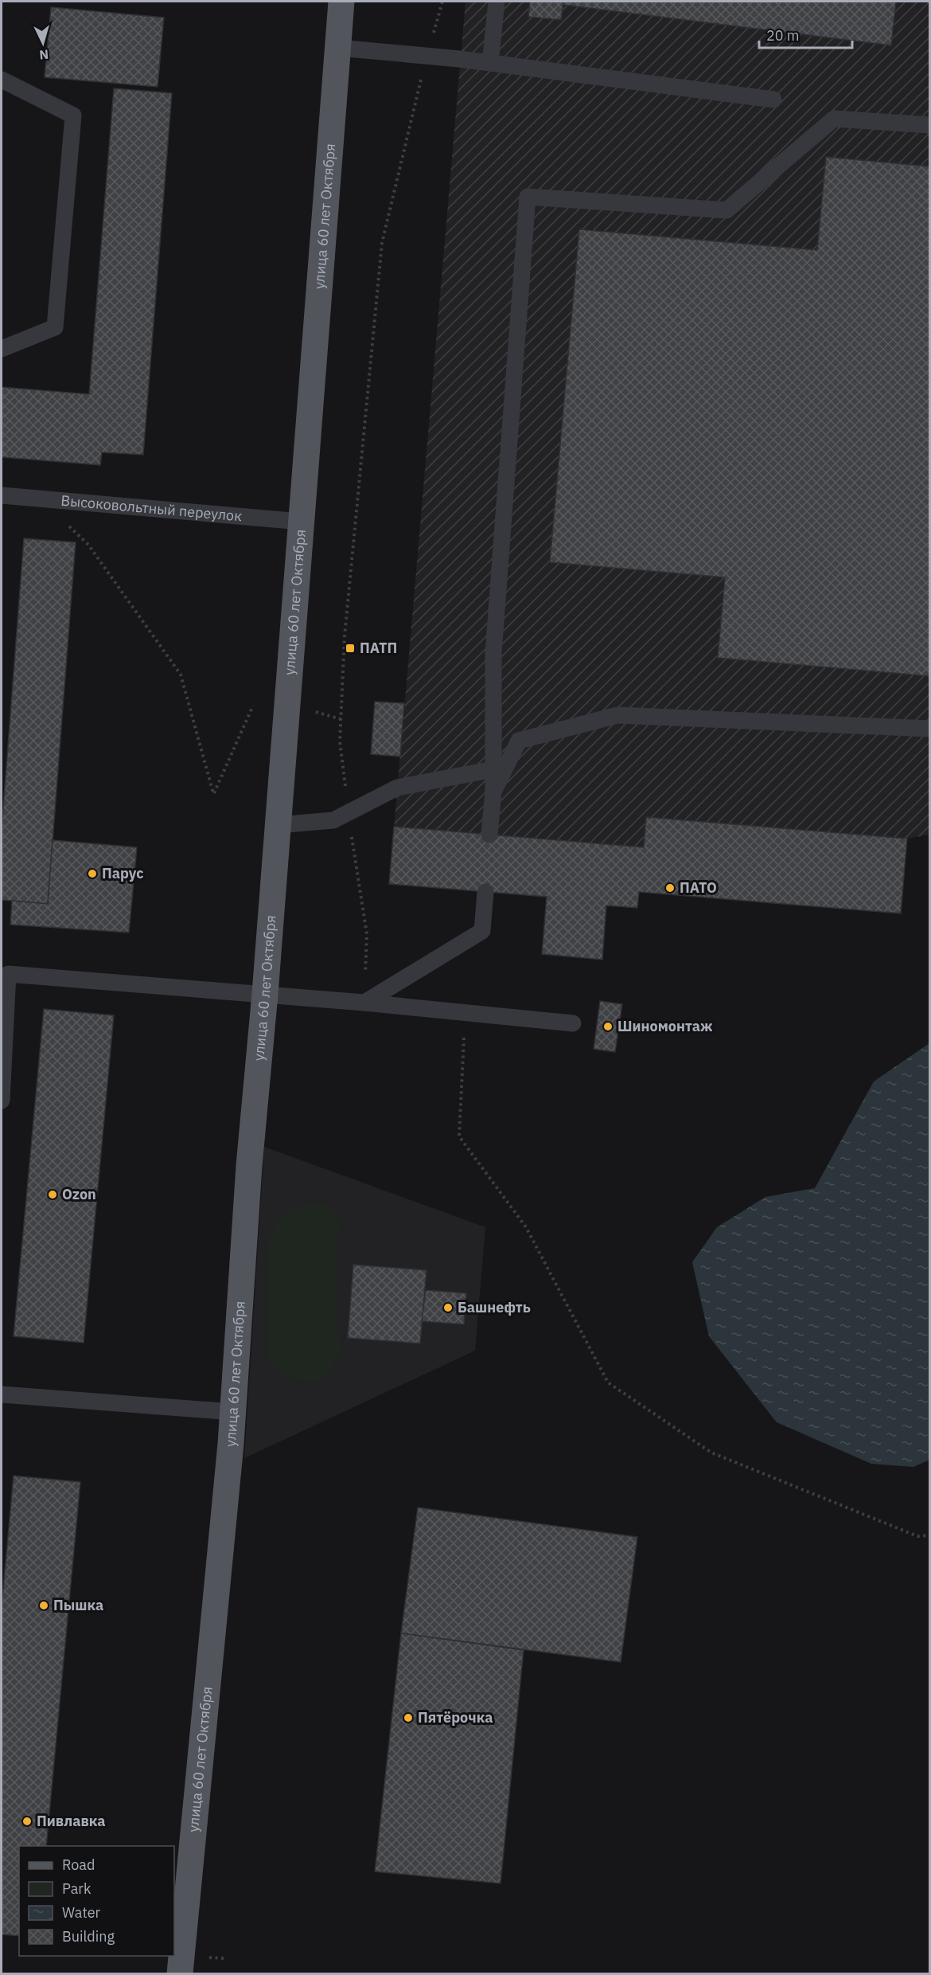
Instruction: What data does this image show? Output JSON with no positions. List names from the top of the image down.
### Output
{
  "streets": {
    "main road": ["улица 60 лет Октября"],
    "lane": ["Высоковольтный переулок"]
  },
  "crossings": [
    ["улица 60 лет Октября", "Высоковольтный переулок"]
  ],
  "places": {
    "transit": ["ПАТП"],
    "other": [
      "Парус",
      "ПАТО",
      "Шиномонтаж",
      "Ozon",
      "Башнефть",
      "Пышка",
      "Пятёрочка",
      "Пивлавка"
    ]
  },
  "legend": [
    "Road",
    "Park",
    "Water",
    "Building"
  ],
  "scale_bar": "20 m",
  "north": "bottom"
}
